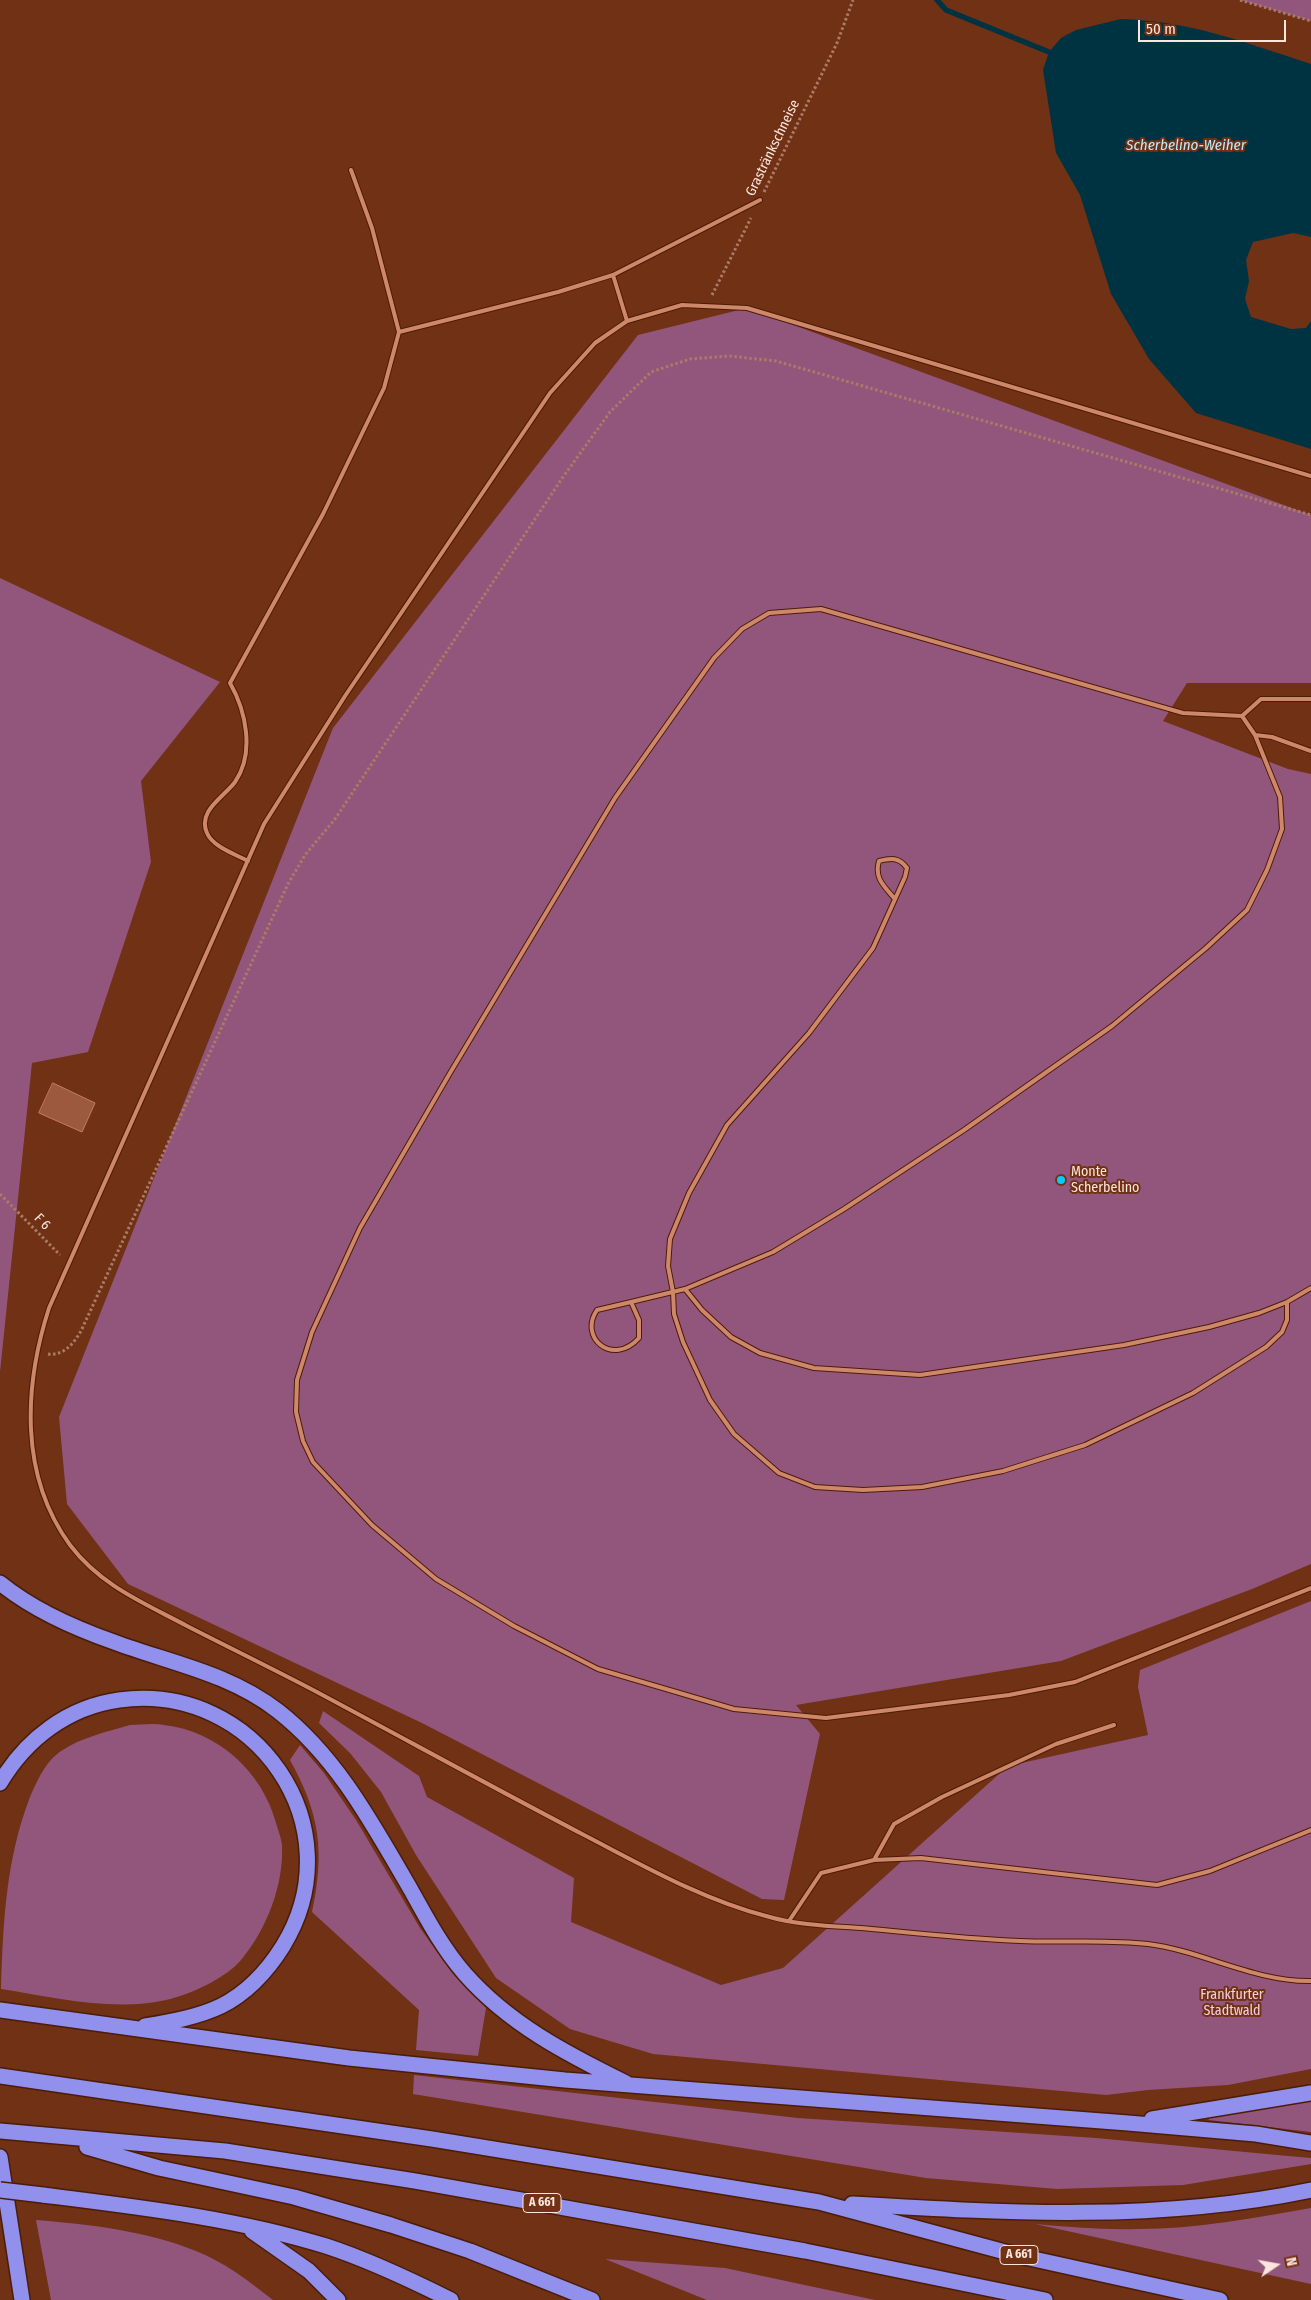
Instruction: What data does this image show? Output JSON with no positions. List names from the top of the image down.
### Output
{
  "streets": {
    "highway": ["A 661"],
    "path": ["Grastränkschneise", "F 6"]
  },
  "water": ["Scherbelino-Weiher"],
  "parks": ["Frankfurter Stadtwald"],
  "places": ["Monte Scherbelino"],
  "scale_bar": "50 m",
  "north": "right"
}
